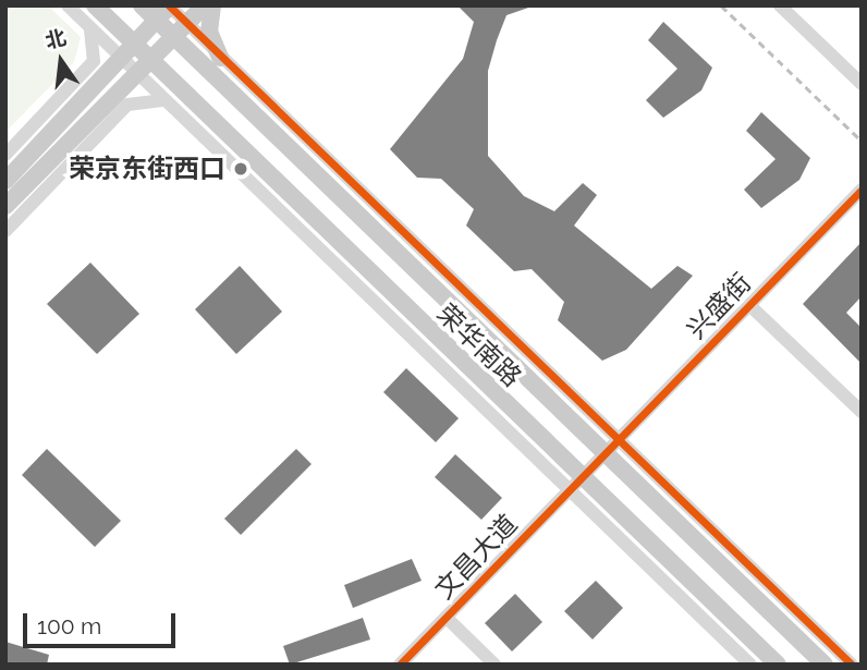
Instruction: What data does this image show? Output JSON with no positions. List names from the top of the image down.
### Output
{
  "streets": {
    "main road": ["荣华南路"],
    "street": ["兴盛街", "文昌大道"]
  },
  "crossings": [
    ["兴盛街", "荣华南路"],
    ["兴盛街", "文昌大道"],
    ["荣华南路", "文昌大道"]
  ],
  "places": ["荣京东街西口"],
  "scale_bar": "100 m",
  "north": "top"
}
